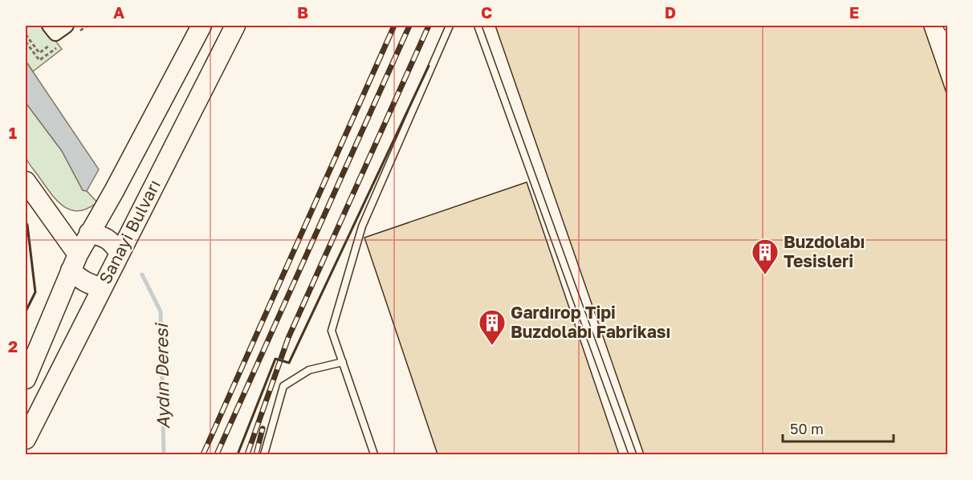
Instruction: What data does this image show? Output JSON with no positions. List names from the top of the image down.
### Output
{
  "streets": {
    "main road": ["Sanayi Bulvarı"]
  },
  "water": ["Aydın Deresi"],
  "places": {
    "building": ["Buzdolabı Tesisleri", "Gardırop Tipi Buzdolabı Fabrikası"]
  },
  "scale_bar": "50 m",
  "grid": {
    "columns": [
      "A",
      "B",
      "C",
      "D",
      "E"
    ],
    "rows": ["1", "2"]
  }
}
